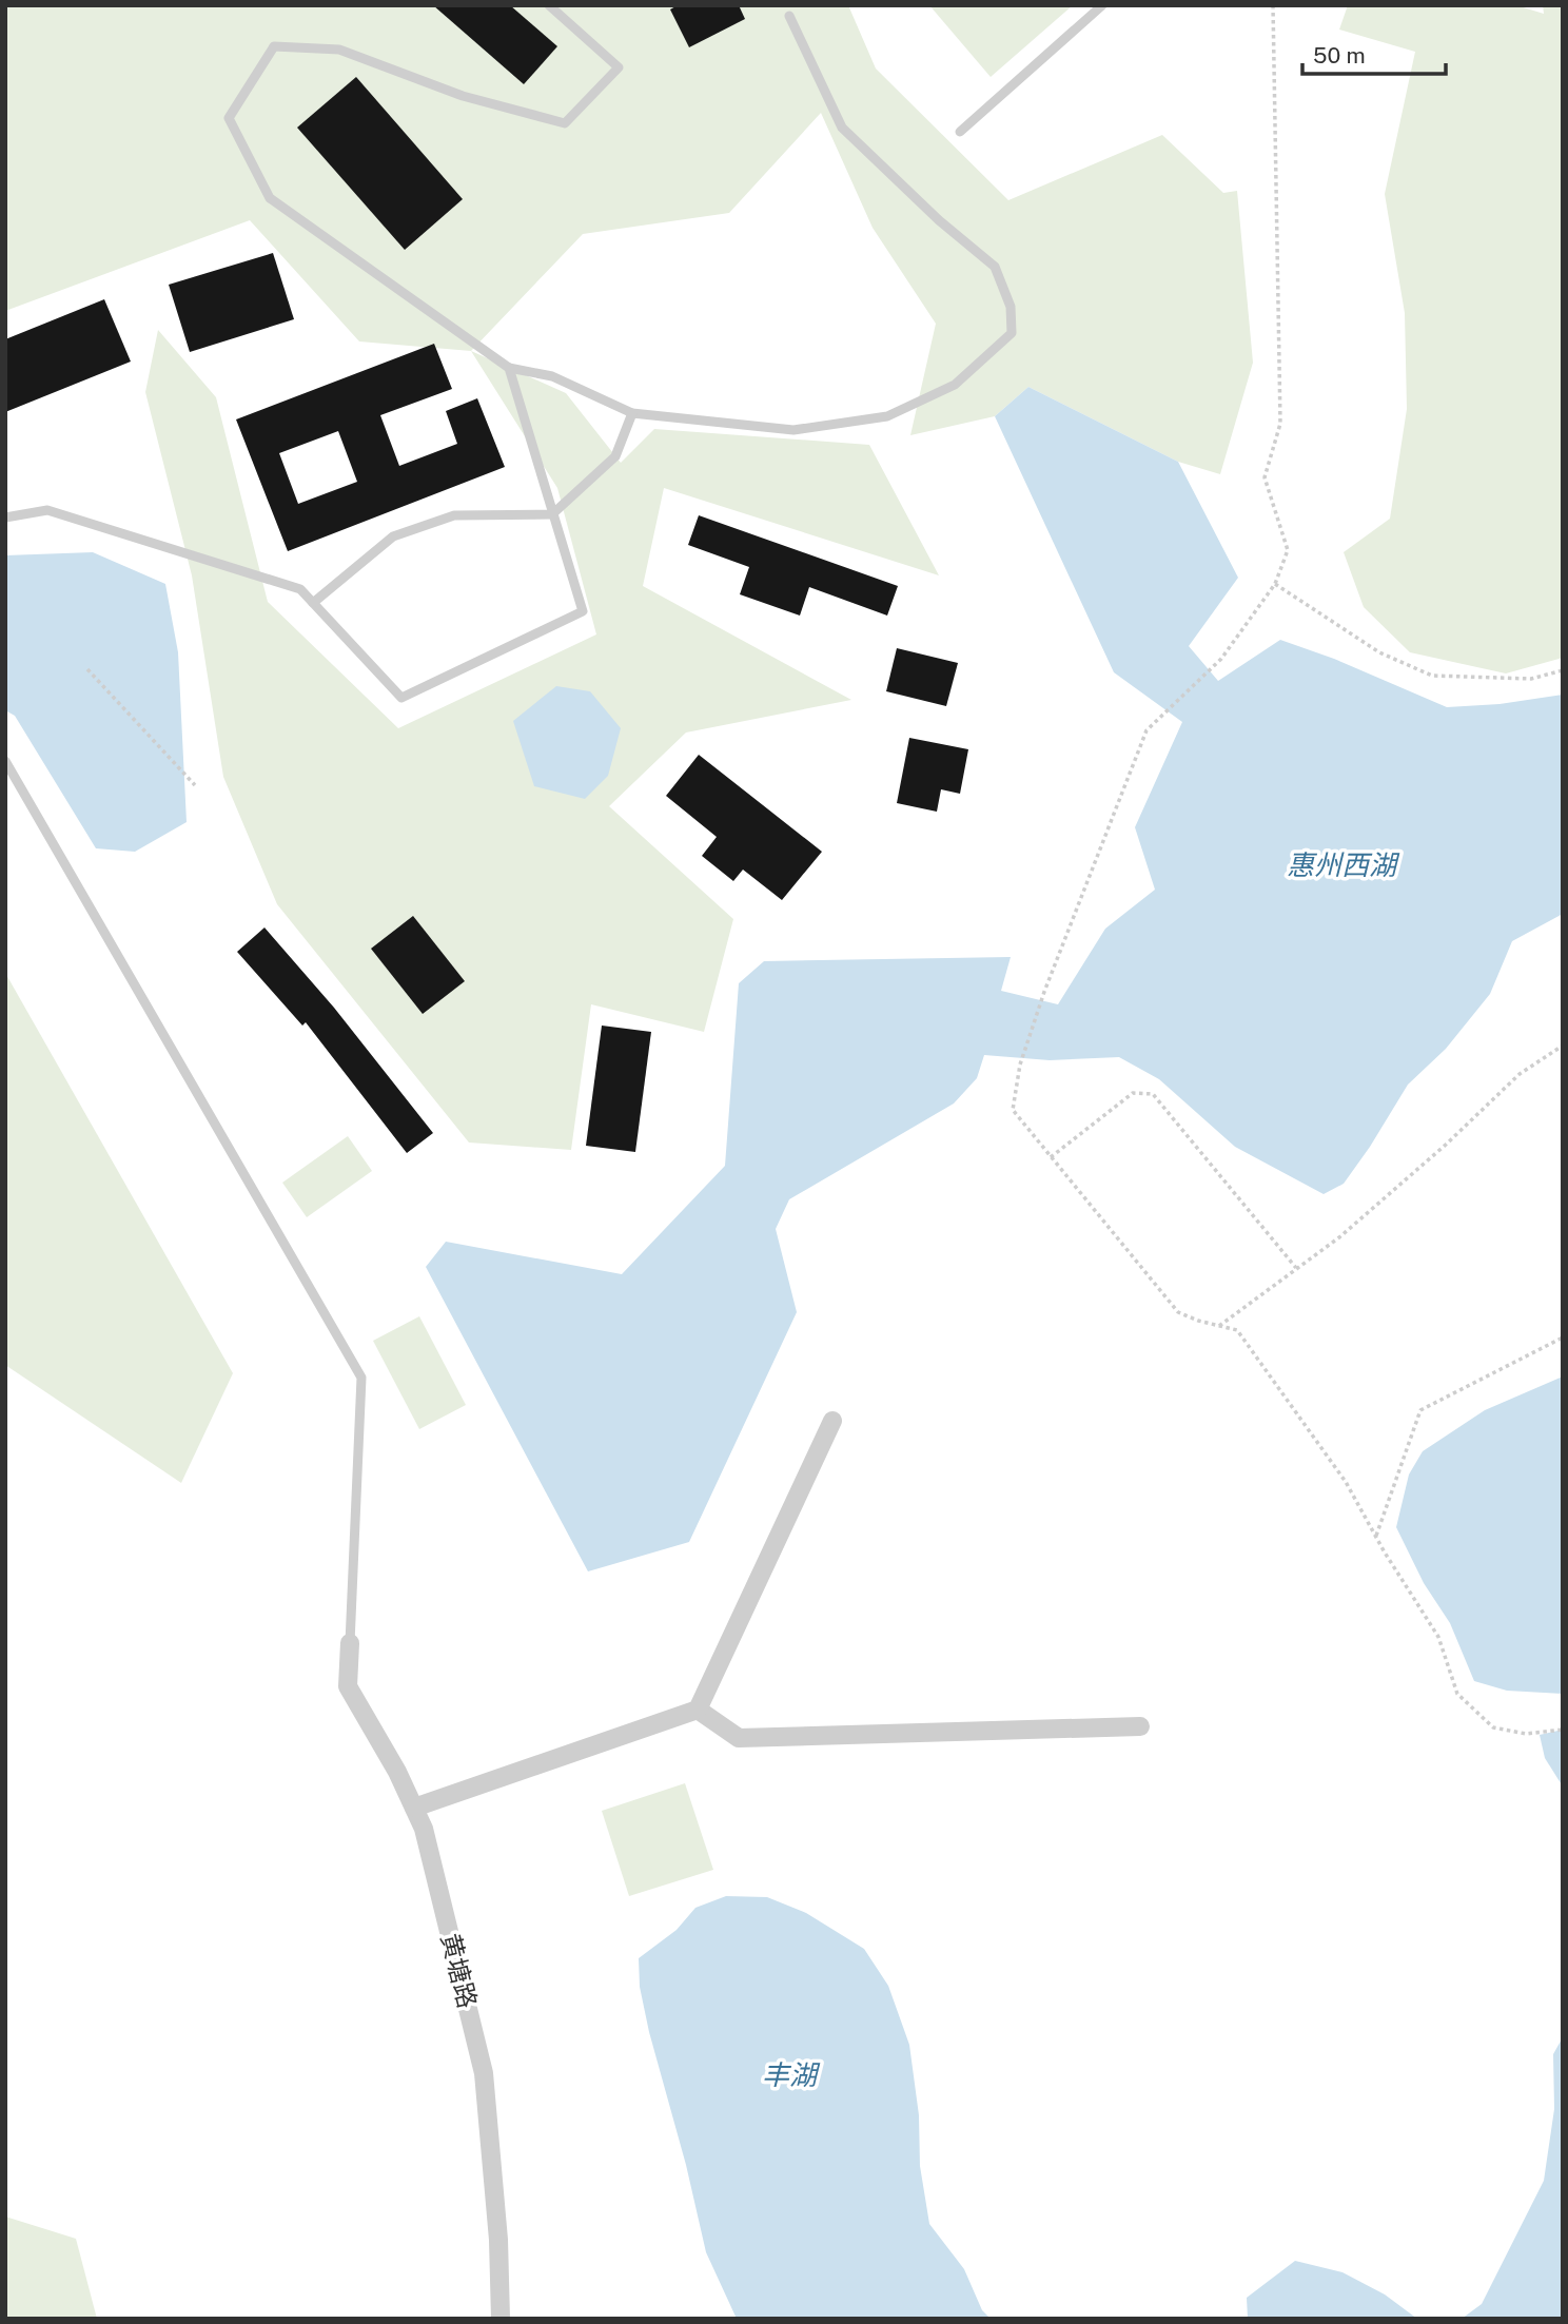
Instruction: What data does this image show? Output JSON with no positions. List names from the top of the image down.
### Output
{
  "streets": {
    "street": ["黄塘路"]
  },
  "water": ["惠州西湖", "丰湖"],
  "scale_bar": "50 m"
}
